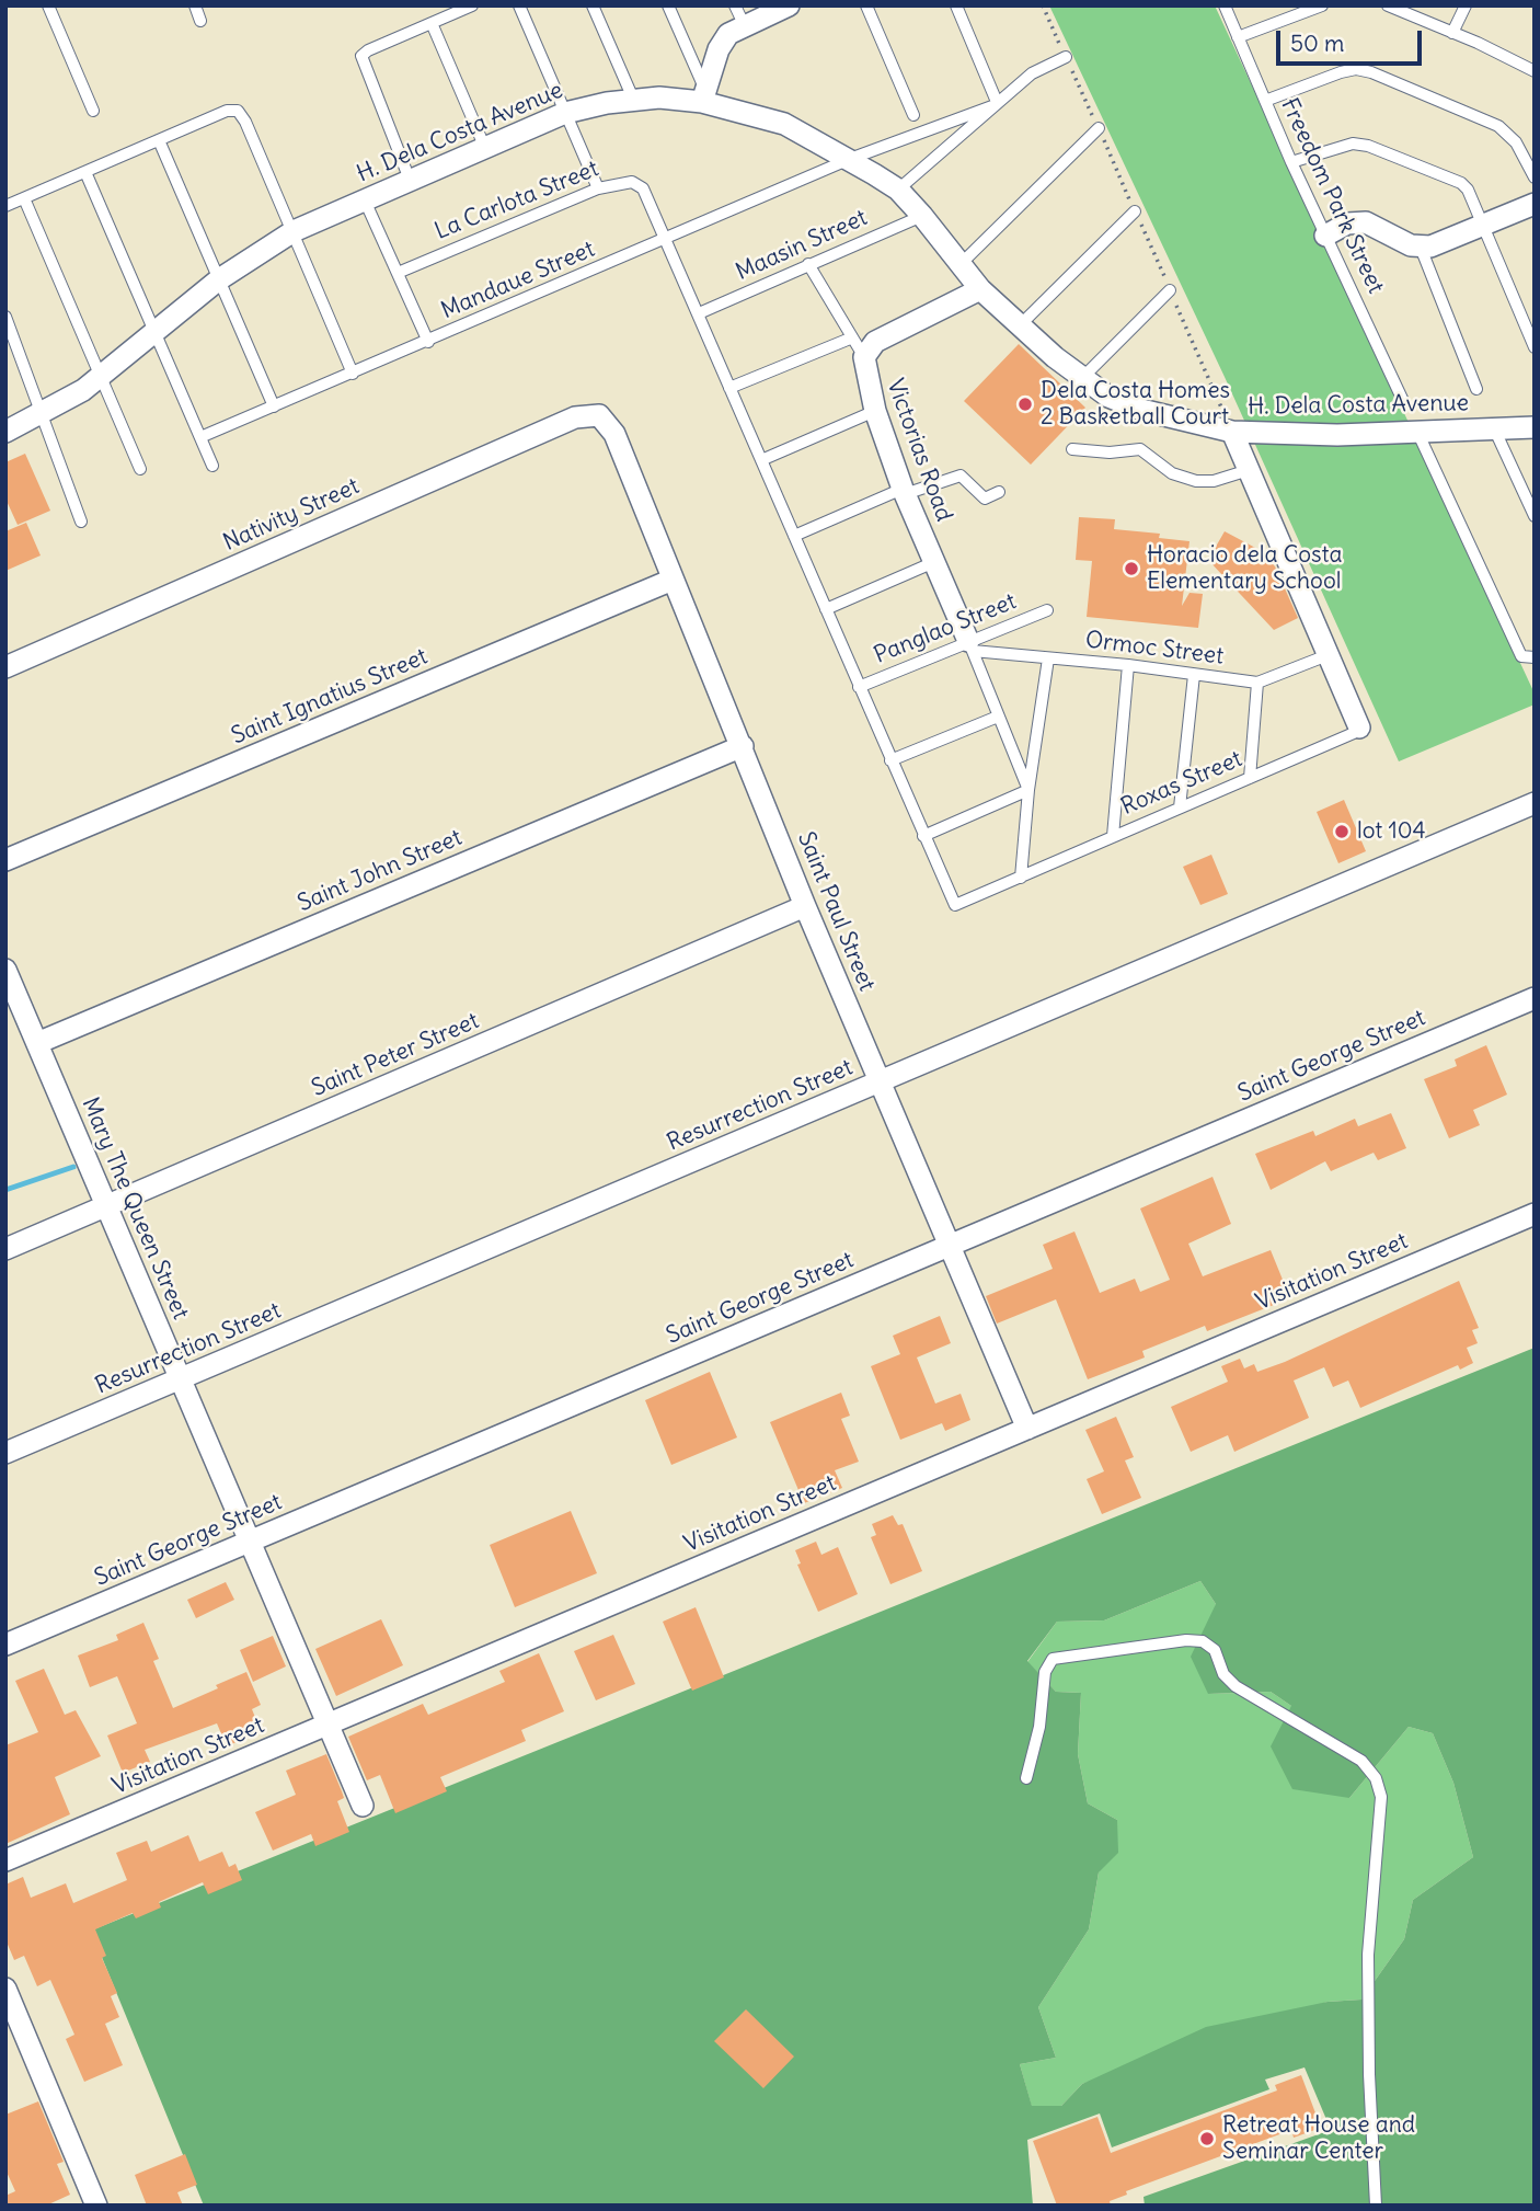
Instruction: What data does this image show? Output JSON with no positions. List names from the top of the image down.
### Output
{
  "streets": {
    "street": [
      "H. Dela Costa Avenue",
      "Victorias Road",
      "Nativity Street",
      "Saint Ignatius Street",
      "Saint John Street",
      "Saint Paul Street",
      "Saint Peter Street",
      "Saint George Street",
      "Resurrection Street",
      "Mary The Queen Street",
      "Visitation Street"
    ],
    "lane": [
      "Freedom Park Street",
      "La Carlota Street",
      "Maasin Street",
      "Mandaue Street",
      "Panglao Street",
      "Ormoc Street",
      "Roxas Street"
    ]
  },
  "crossings": [
    ["H. Dela Costa Avenue", "Maasin Street"],
    ["H. Dela Costa Avenue", "Mandaue Street"],
    ["H. Dela Costa Avenue", "Victorias Road"],
    ["La Carlota Street", "Maasin Street"],
    ["La Carlota Street", "Mandaue Street"],
    ["La Carlota Street", "Panglao Street"],
    ["La Carlota Street", "Roxas Street"],
    ["Victorias Road", "Panglao Street"],
    ["Victorias Road", "Ormoc Street"],
    ["Nativity Street", "Saint Paul Street"],
    ["Panglao Street", "Ormoc Street"],
    ["Saint Ignatius Street", "Saint Paul Street"],
    ["Saint John Street", "Saint Paul Street"],
    ["Saint John Street", "Mary The Queen Street"],
    ["Saint Paul Street", "Saint Peter Street"],
    ["Saint Paul Street", "Saint George Street"],
    ["Saint Paul Street", "Resurrection Street"],
    ["Saint Paul Street", "Visitation Street"],
    ["Saint Peter Street", "Mary The Queen Street"],
    ["Saint George Street", "Mary The Queen Street"],
    ["Resurrection Street", "Mary The Queen Street"],
    ["Mary The Queen Street", "Visitation Street"]
  ],
  "places": [
    "Dela Costa Homes 2 Basketball Court",
    "Horacio dela Costa Elementary School",
    "lot 104",
    "Retreat House and Seminar Center"
  ],
  "scale_bar": "50 m"
}
